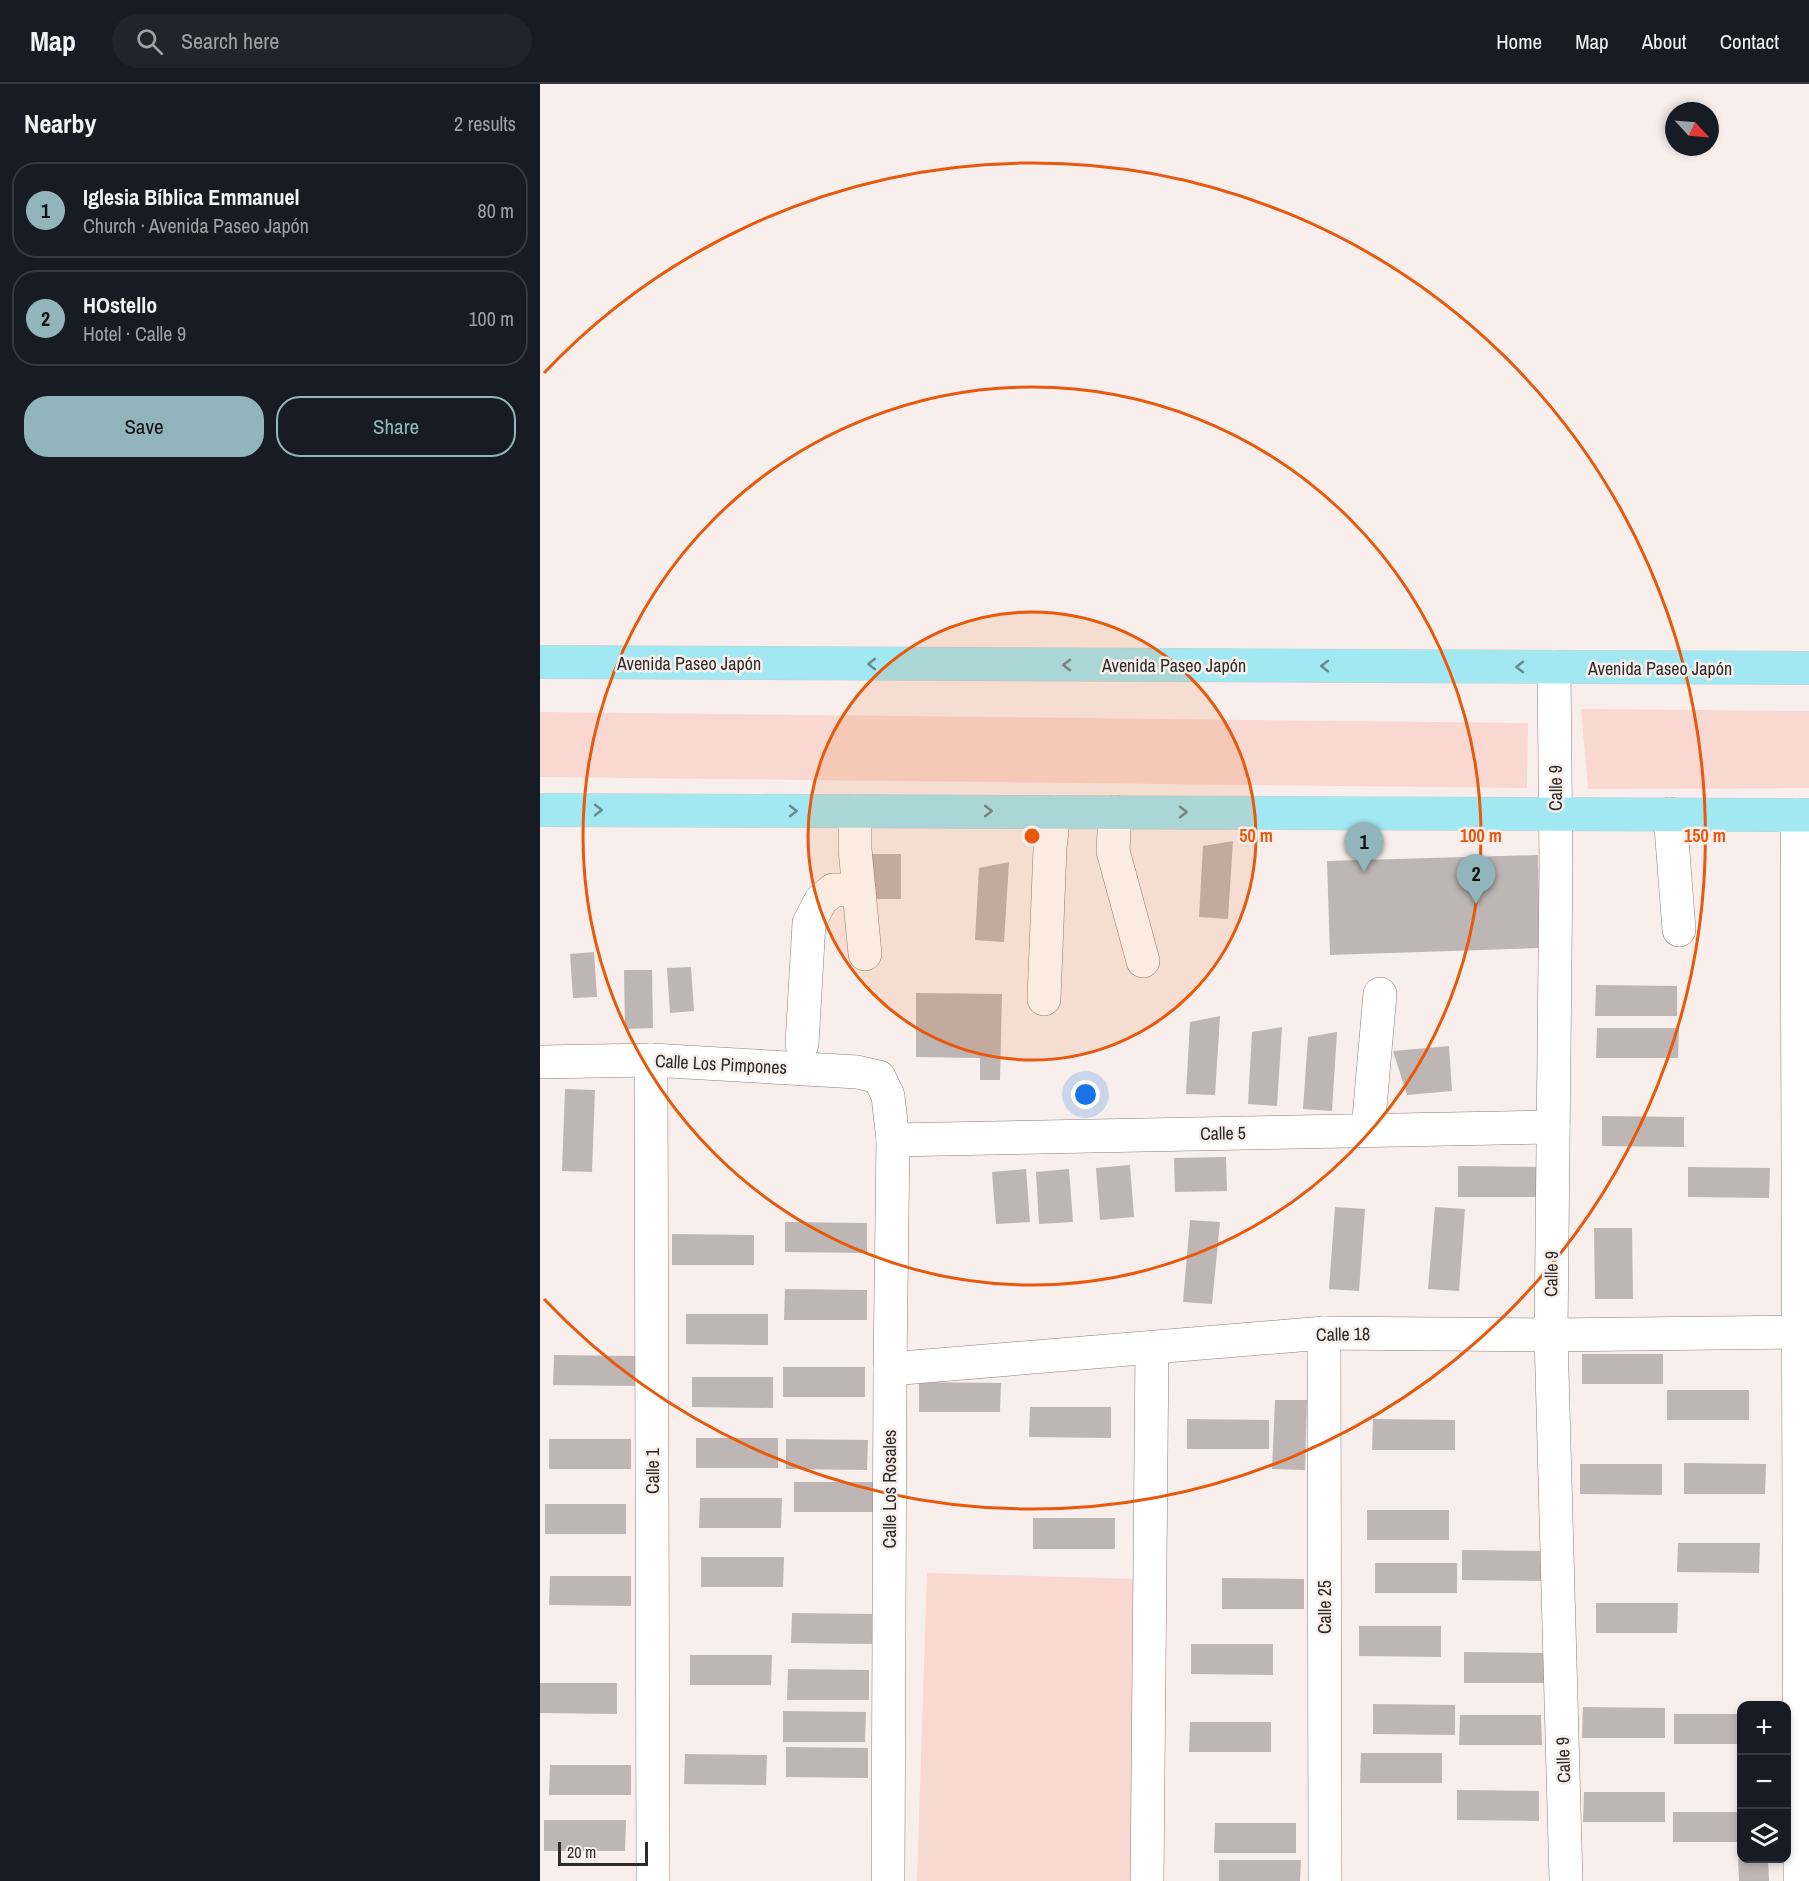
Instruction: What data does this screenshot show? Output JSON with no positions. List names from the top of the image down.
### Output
{
  "streets": {
    "main road": ["Avenida Paseo Japón"],
    "street": [
      "Calle 9",
      "Calle Los Pimpones",
      "Calle 5",
      "Calle 18",
      "Calle 1",
      "Calle Los Rosales",
      "Calle 25"
    ]
  },
  "crossings": [
    ["Avenida Paseo Japón", "Calle 9"],
    ["Calle 9", "Calle 5"],
    ["Calle 9", "Calle 18"],
    ["Calle Los Pimpones", "Calle 1"],
    ["Calle Los Pimpones", "Calle Los Rosales"],
    ["Calle 5", "Calle Los Rosales"],
    ["Calle 18", "Calle Los Rosales"],
    ["Calle 18", "Calle 25"]
  ],
  "scale_bar": "20 m",
  "north": "bottom right",
  "page": {
    "header": "Map",
    "search": "Search here",
    "nav": [
      "Home",
      "Map",
      "About",
      "Contact"
    ],
    "heading": ["Nearby", "2 results"],
    "list": [
      {
        "mark": "1",
        "name": "Iglesia Bíblica Emmanuel",
        "note": "Church · Avenida Paseo Japón",
        "value": "80 m"
      },
      {
        "mark": "2",
        "name": "HOstello",
        "note": "Hotel · Calle 9",
        "value": "100 m"
      }
    ],
    "buttons": ["Save", "Share"],
    "pins": ["1", "2"],
    "map_buttons": ["+", "−"],
    "scale": "20 m"
  },
  "rings": ["50 m", "100 m", "150 m"]
}
